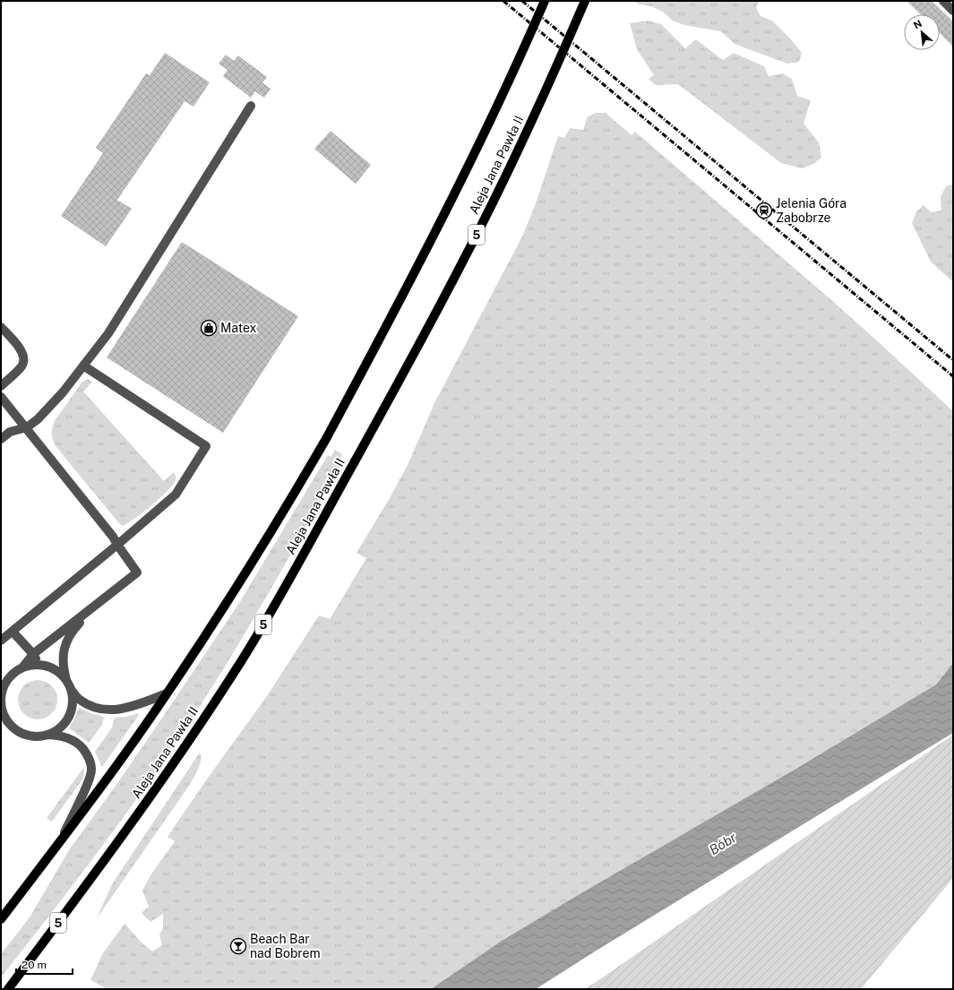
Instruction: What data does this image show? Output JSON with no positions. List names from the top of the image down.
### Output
{
  "streets": {
    "main road": ["Aleja Jana Pawła II", "5"]
  },
  "water": ["Bóbr"],
  "places": {
    "station": ["Jelenia Góra Zabobrze"],
    "shop": ["Matex"],
    "bar": ["Beach Bar nad Bobrem"]
  },
  "scale_bar": "20 m",
  "north": "top left"
}
